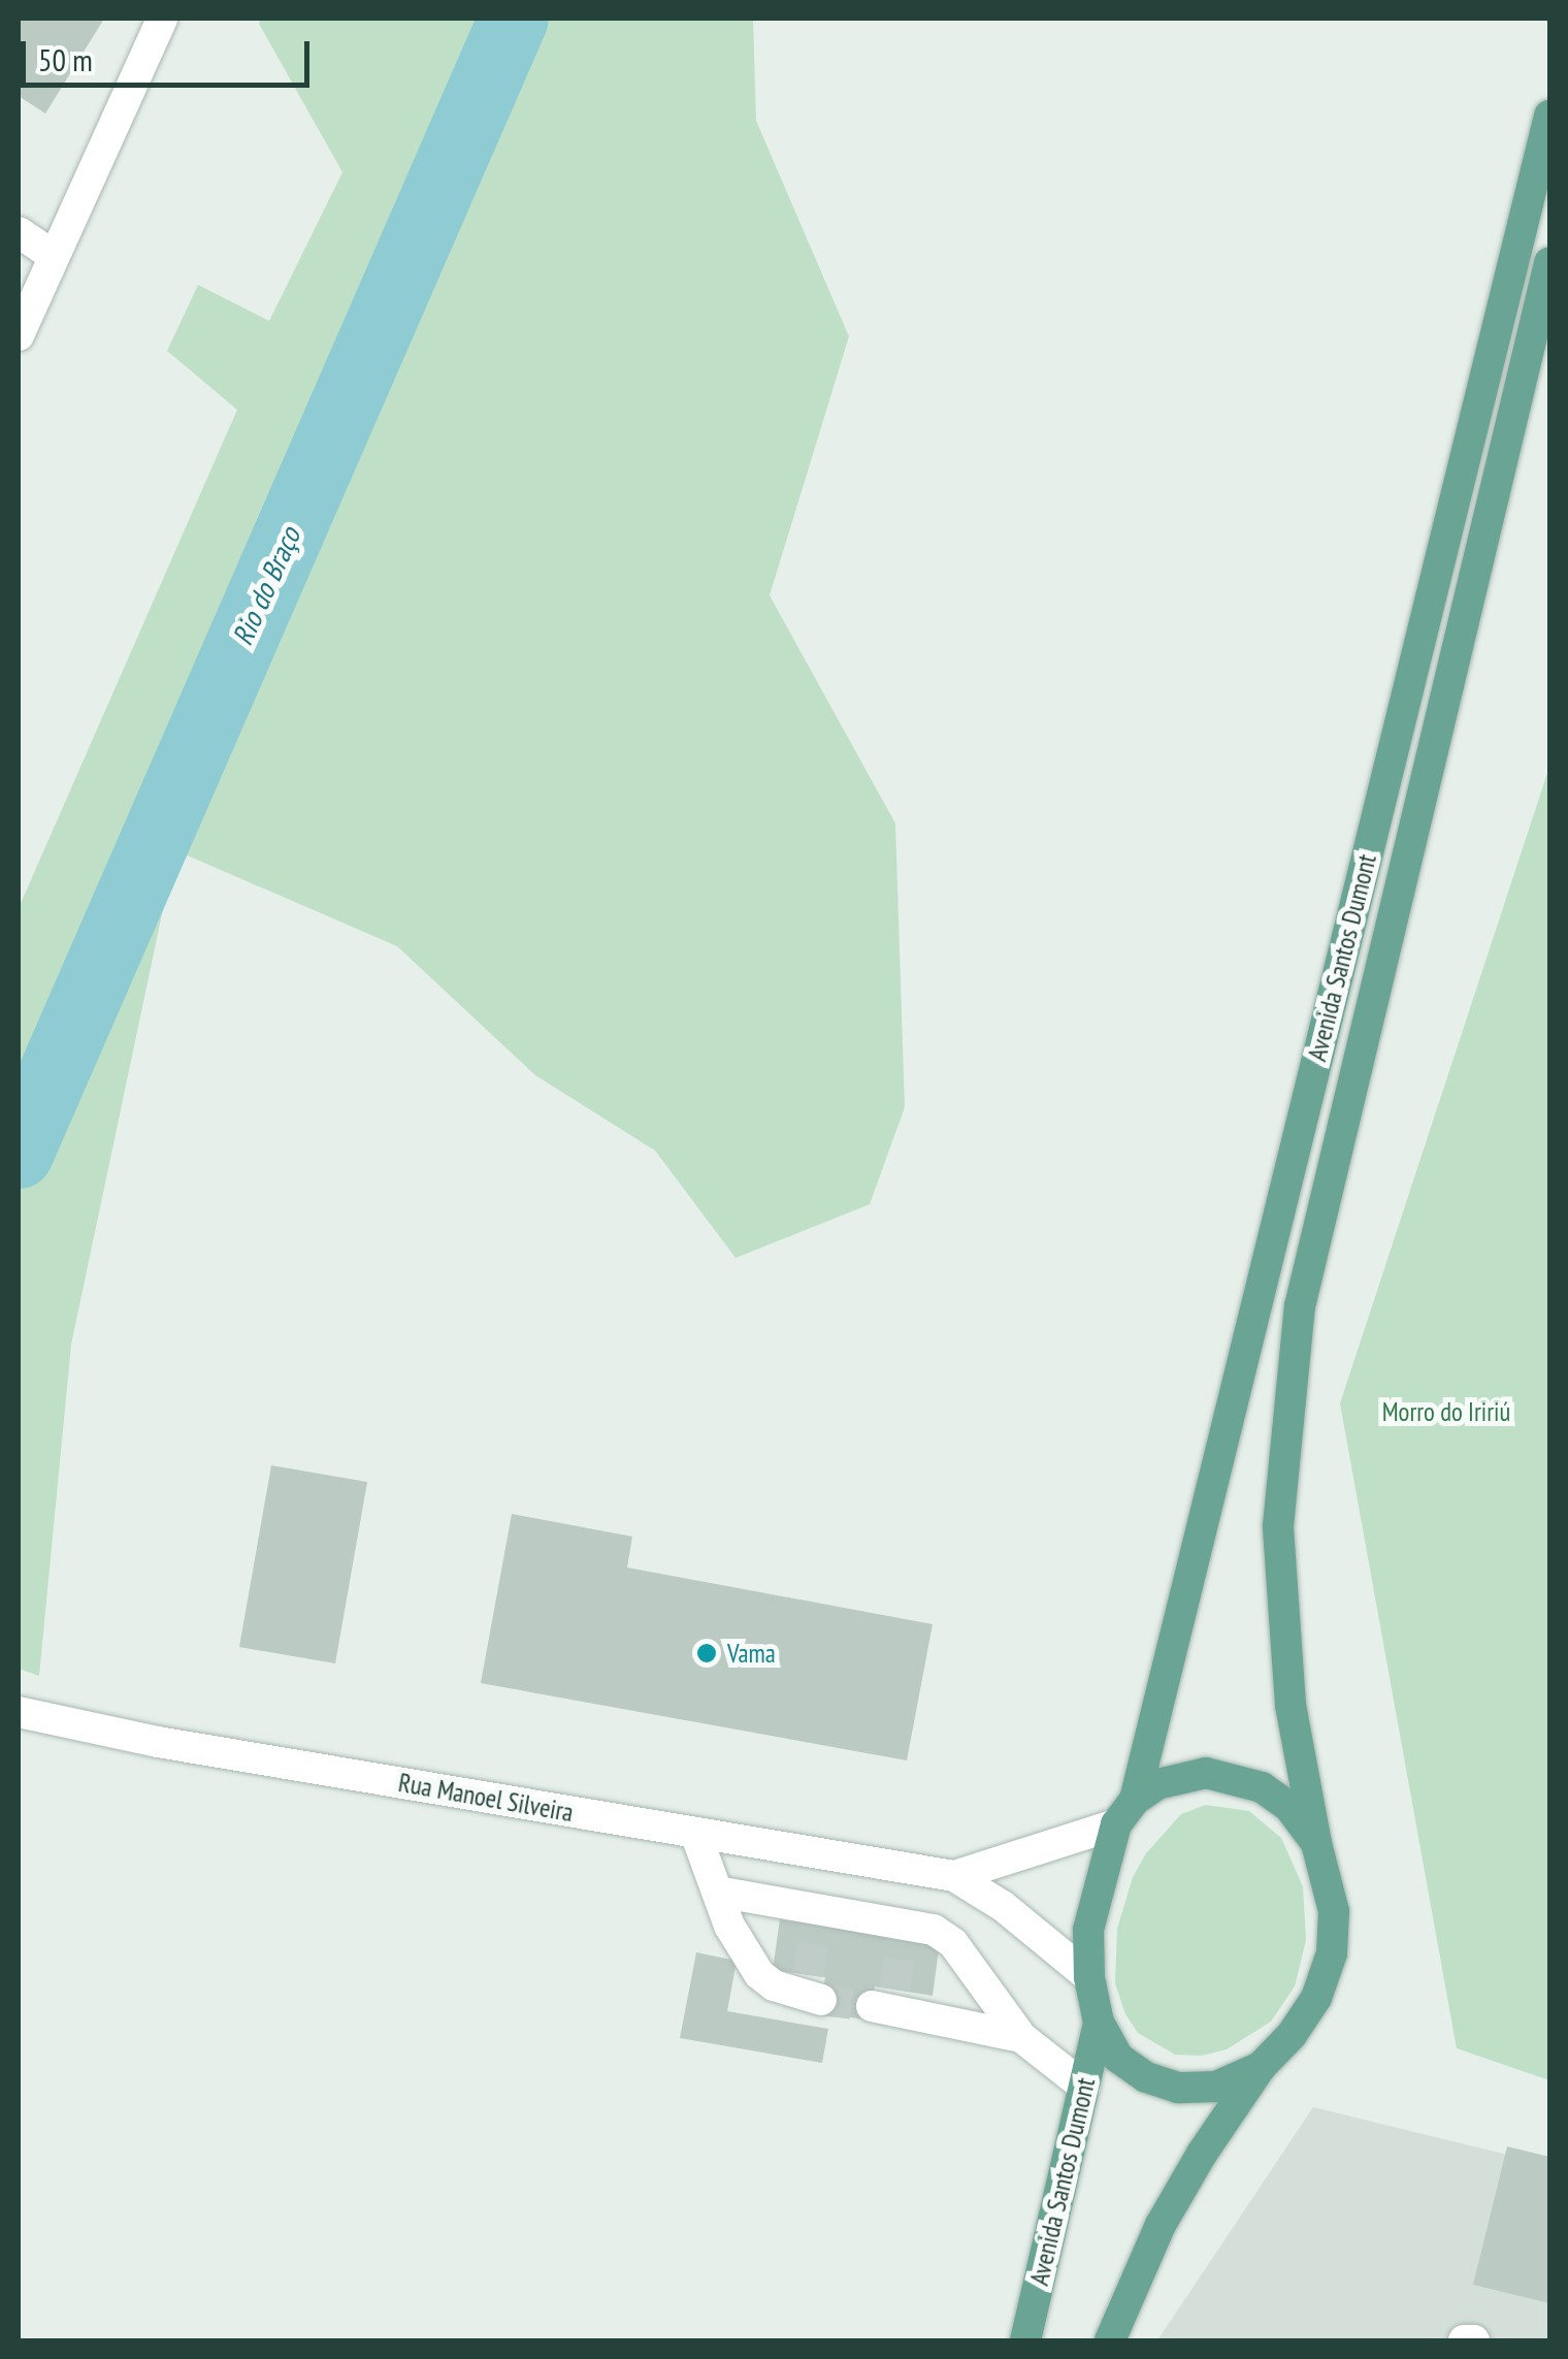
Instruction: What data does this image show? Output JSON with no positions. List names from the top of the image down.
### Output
{
  "streets": {
    "main road": ["Avenida Santos Dumont"],
    "street": ["Rua Manoel Silveira"]
  },
  "crossings": [
    ["Avenida Santos Dumont", "Rua Manoel Silveira"]
  ],
  "water": ["Rio do Braço"],
  "parks": ["Morro do Iririú"],
  "places": ["Vama"],
  "scale_bar": "50 m"
}
